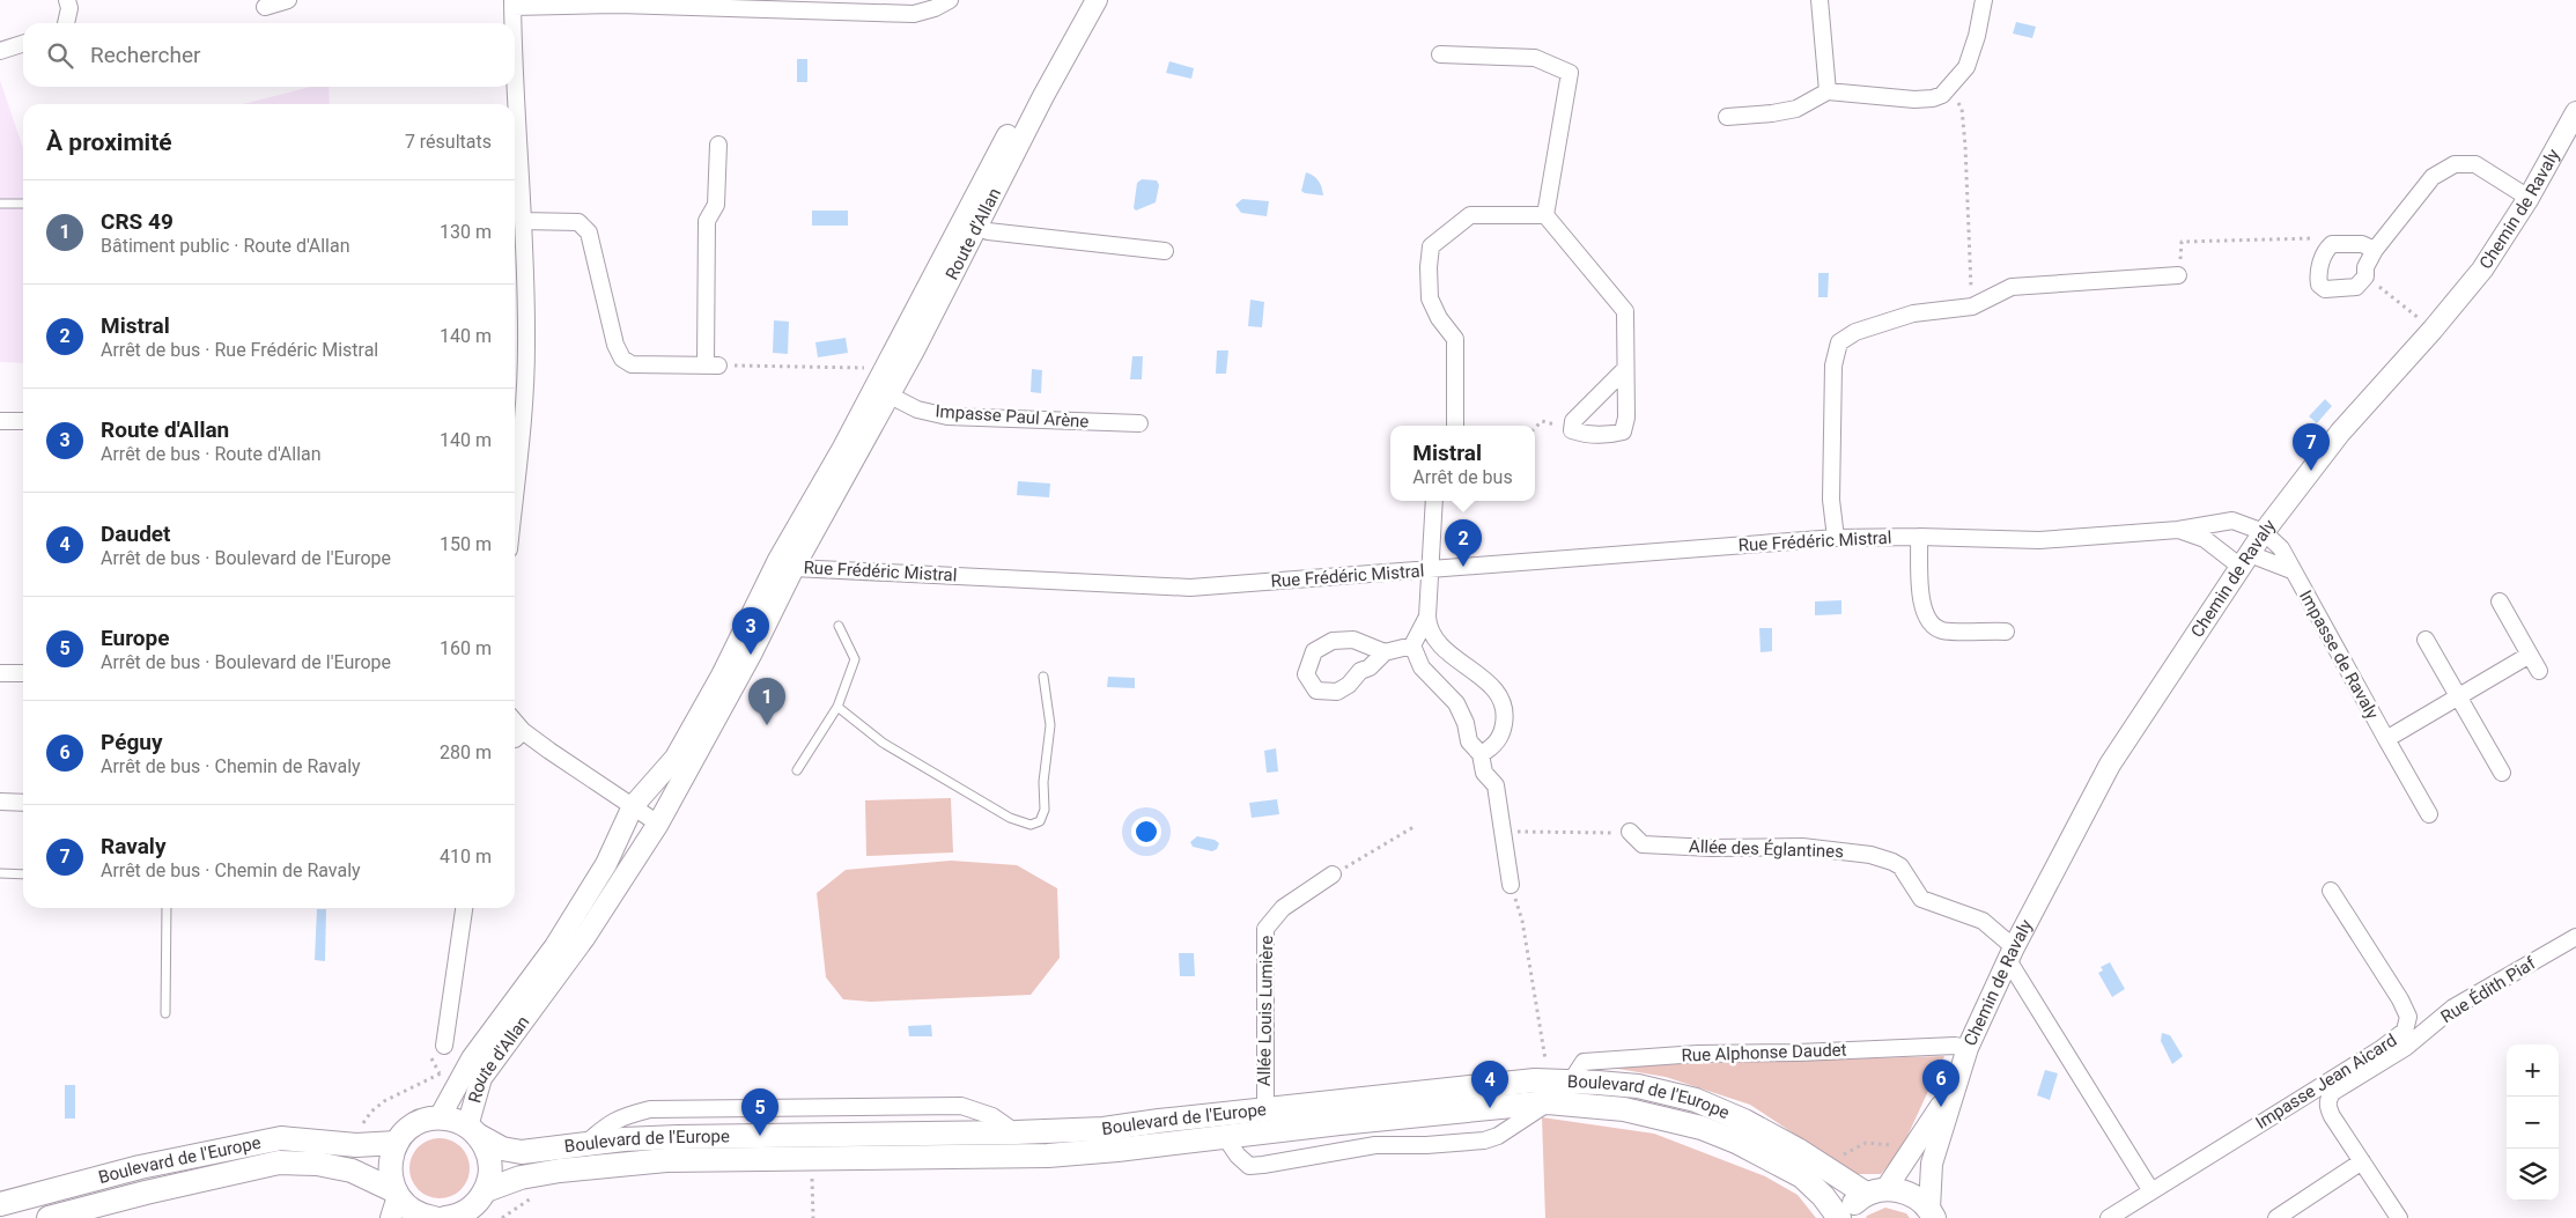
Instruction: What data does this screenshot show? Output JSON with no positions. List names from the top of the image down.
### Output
{
  "streets": {
    "main road": ["Boulevard de l'Europe"],
    "street": [
      "Chemin de Ravaly",
      "Route d'Allan",
      "Impasse Paul Arène",
      "Rue Frédéric Mistral",
      "Impasse de Ravaly",
      "Allée des Églantines",
      "Rue Édith Piaf",
      "Allée Louis Lumière",
      "Rue Alphonse Daudet",
      "Impasse Jean Aicard"
    ]
  },
  "crossings": [
    ["Chemin de Ravaly", "Rue Frédéric Mistral"],
    ["Chemin de Ravaly", "Impasse de Ravaly"],
    ["Chemin de Ravaly", "Allée des Églantines"],
    ["Chemin de Ravaly", "Rue Alphonse Daudet"],
    ["Chemin de Ravaly", "Boulevard de l'Europe"],
    ["Route d'Allan", "Impasse Paul Arène"],
    ["Route d'Allan", "Rue Frédéric Mistral"],
    ["Route d'Allan", "Boulevard de l'Europe"],
    ["Rue Frédéric Mistral", "Impasse de Ravaly"],
    ["Allée des Églantines", "Impasse Jean Aicard"],
    ["Allée Louis Lumière", "Boulevard de l'Europe"],
    ["Rue Alphonse Daudet", "Boulevard de l'Europe"]
  ],
  "page": {
    "search": "Rechercher",
    "heading": ["À proximité", "7 résultats"],
    "list": [
      {
        "mark": "1",
        "name": "CRS 49",
        "note": "Bâtiment public · Route d'Allan",
        "value": "130 m"
      },
      {
        "mark": "2",
        "name": "Mistral",
        "note": "Arrêt de bus · Rue Frédéric Mistral",
        "value": "140 m"
      },
      {
        "mark": "3",
        "name": "Route d'Allan",
        "note": "Arrêt de bus · Route d'Allan",
        "value": "140 m"
      },
      {
        "mark": "4",
        "name": "Daudet",
        "note": "Arrêt de bus · Boulevard de l'Europe",
        "value": "150 m"
      },
      {
        "mark": "5",
        "name": "Europe",
        "note": "Arrêt de bus · Boulevard de l'Europe",
        "value": "160 m"
      },
      {
        "mark": "6",
        "name": "Péguy",
        "note": "Arrêt de bus · Chemin de Ravaly",
        "value": "280 m"
      },
      {
        "mark": "7",
        "name": "Ravaly",
        "note": "Arrêt de bus · Chemin de Ravaly",
        "value": "410 m"
      }
    ],
    "pins": [
      "7",
      "2",
      "3",
      "1",
      "6",
      "4",
      "5"
    ],
    "popup": ["Mistral", "Arrêt de bus"],
    "map_buttons": ["+", "−"]
  }
}
